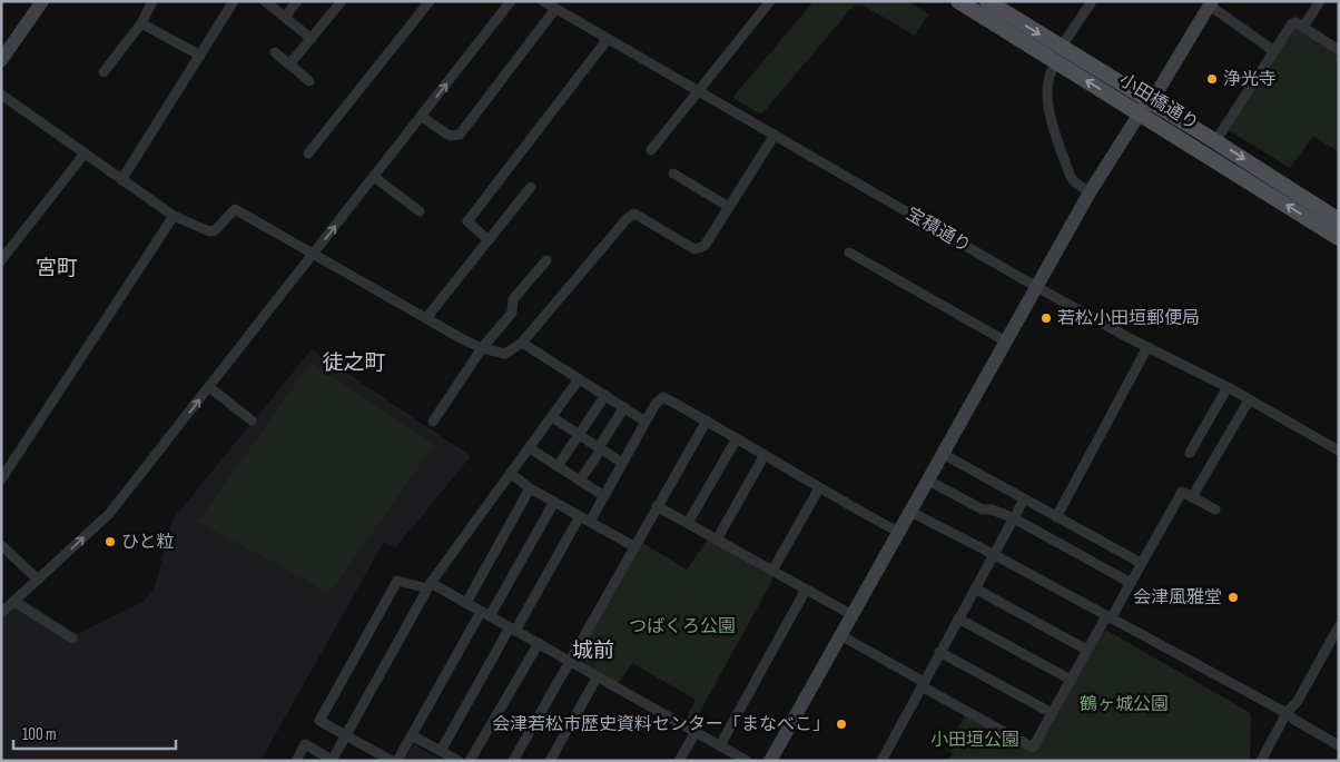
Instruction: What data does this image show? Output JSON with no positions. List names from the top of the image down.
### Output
{
  "streets": {
    "main road": ["小田橋通り"],
    "street": ["宝積通り"]
  },
  "districts": ["宮町", "徒之町", "城前"],
  "parks": ["つばくろ公園", "鶴ヶ城公園", "小田垣公園"],
  "places": [
    "浄光寺",
    "若松小田垣郵便局",
    "ひと粒",
    "会津風雅堂",
    "会津若松市歴史資料センター「まなべこ」"
  ],
  "scale_bar": "100 m"
}
